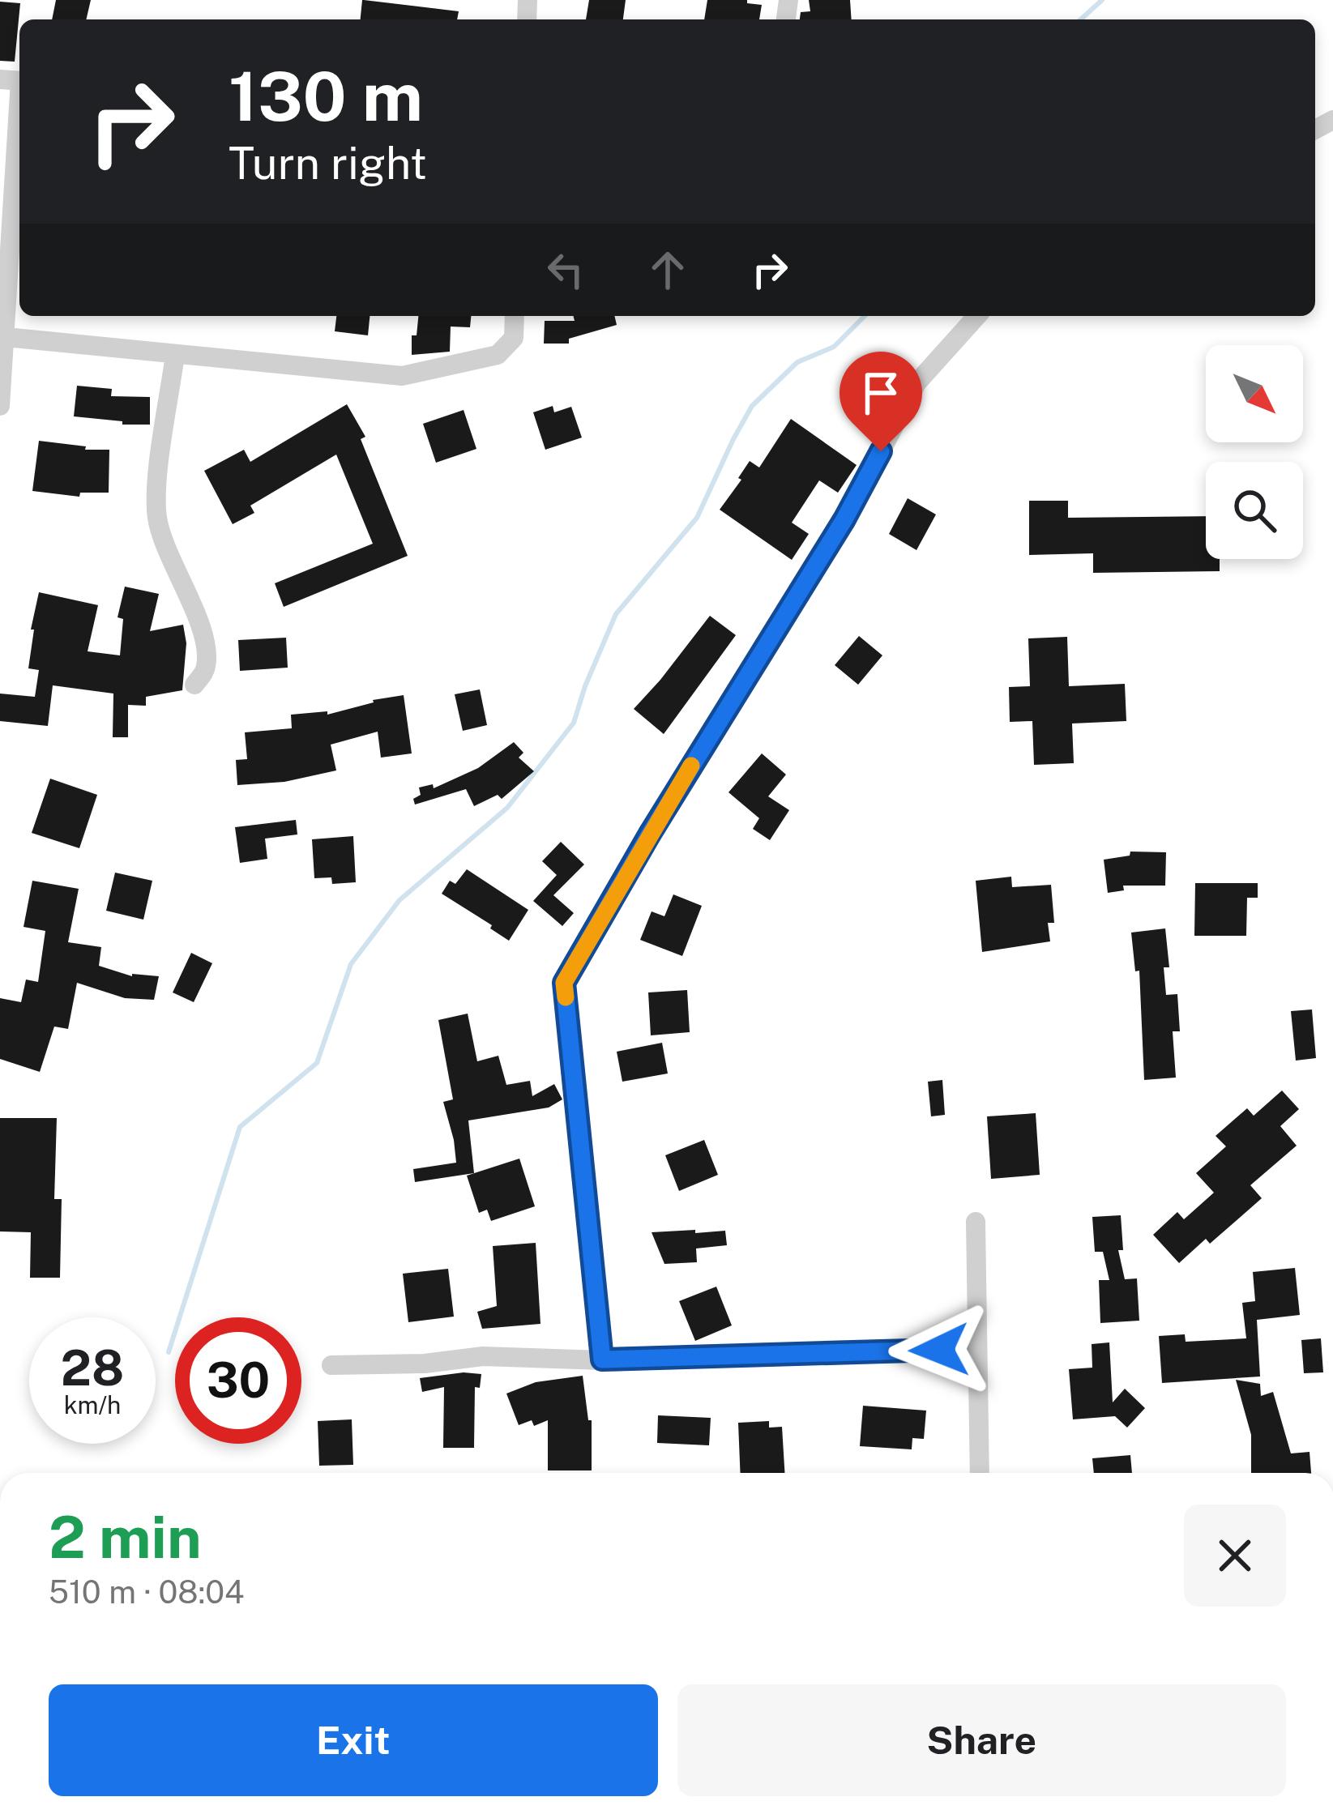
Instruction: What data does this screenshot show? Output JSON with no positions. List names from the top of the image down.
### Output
{
  "north": "bottom right",
  "page": {
    "turn": ["130 m", "Turn right"],
    "speed": "28 km/h",
    "limit": "30",
    "heading": ["2 min", "510 m · 08:04"],
    "buttons": ["Exit", "Share"]
  }
}
